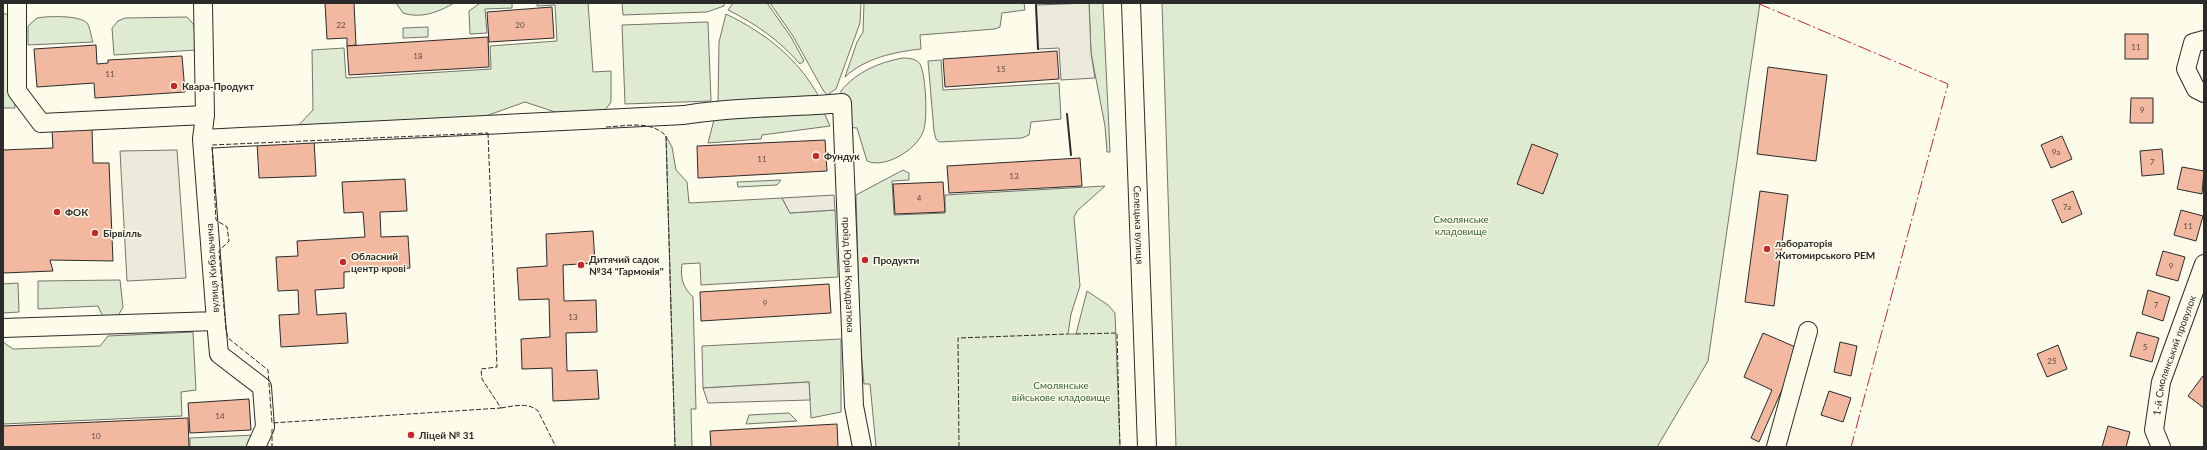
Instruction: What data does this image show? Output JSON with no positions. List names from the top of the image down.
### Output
{
  "streets": {
    "street": [
      "Селецька вулиця",
      "вулиця Кибальчича",
      "проїзд Юрія Кондратюка",
      "1-й Смолянський провулок"
    ]
  },
  "crossings": [
    ["вулиця Кибальчича", "проїзд Юрія Кондратюка"]
  ],
  "parks": ["Смолянське кладовище", "Смолянське військове кладовище"],
  "places": [
    "Квара-Продукт",
    "Фундук",
    "ФОК",
    "Бірвілль",
    "лабораторія Житомирського РЕМ",
    "Продукти",
    "Обласний центр крові",
    "Дитячий садок №34 \"Гармонія\"",
    "Ліцей № 31"
  ],
  "house_numbers": [
    "22",
    "20",
    "11",
    "18",
    "15",
    "11",
    "9",
    "9а",
    "11",
    "7",
    "13",
    "4",
    "7а",
    "11",
    "9",
    "9",
    "7",
    "13",
    "5",
    "25",
    "14",
    "10"
  ]
}
